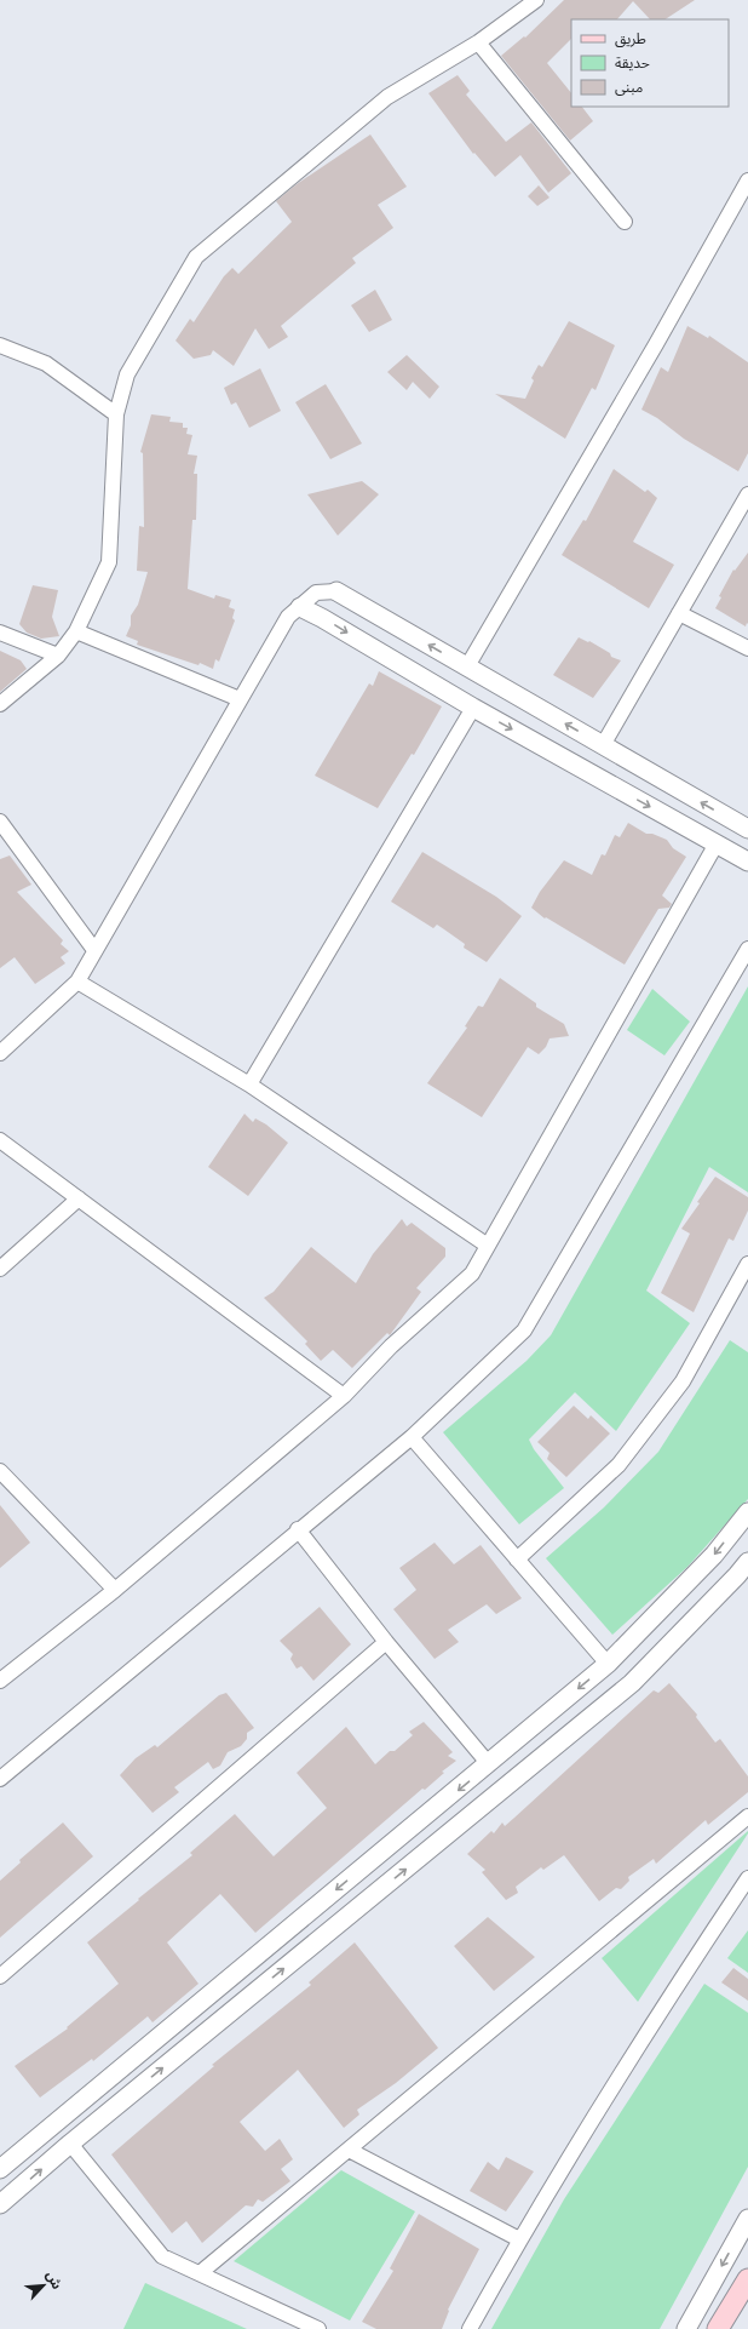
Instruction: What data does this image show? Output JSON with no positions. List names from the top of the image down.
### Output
{
  "legend": ["طريق", "حديقة", "مبنى"],
  "north": "top right"
}
